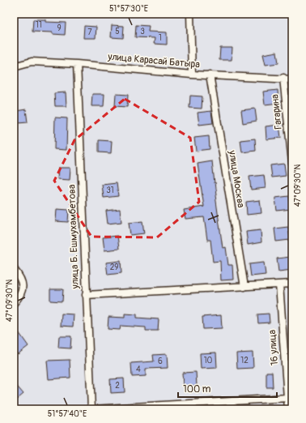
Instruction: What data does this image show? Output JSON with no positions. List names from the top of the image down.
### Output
{
  "streets": {
    "street": [
      "улица Карасай Батыра",
      "Гагарина",
      "улица Москва",
      "улица Б. Ешмухамбетова",
      "16 улица"
    ]
  },
  "crossings": [
    ["улица Карасай Батыра", "Гагарина"],
    ["улица Карасай Батыра", "улица Москва"],
    ["улица Карасай Батыра", "улица Б. Ешмухамбетова"]
  ],
  "house_numbers": [
    "11",
    "9",
    "5",
    "3",
    "7",
    "1",
    "31",
    "29",
    "10",
    "12",
    "6",
    "4",
    "2"
  ],
  "scale_bar": "100 m",
  "coordinates": ["51°57'30\"E", "47°09'30\"N", "51°57'40\"E"]
}
